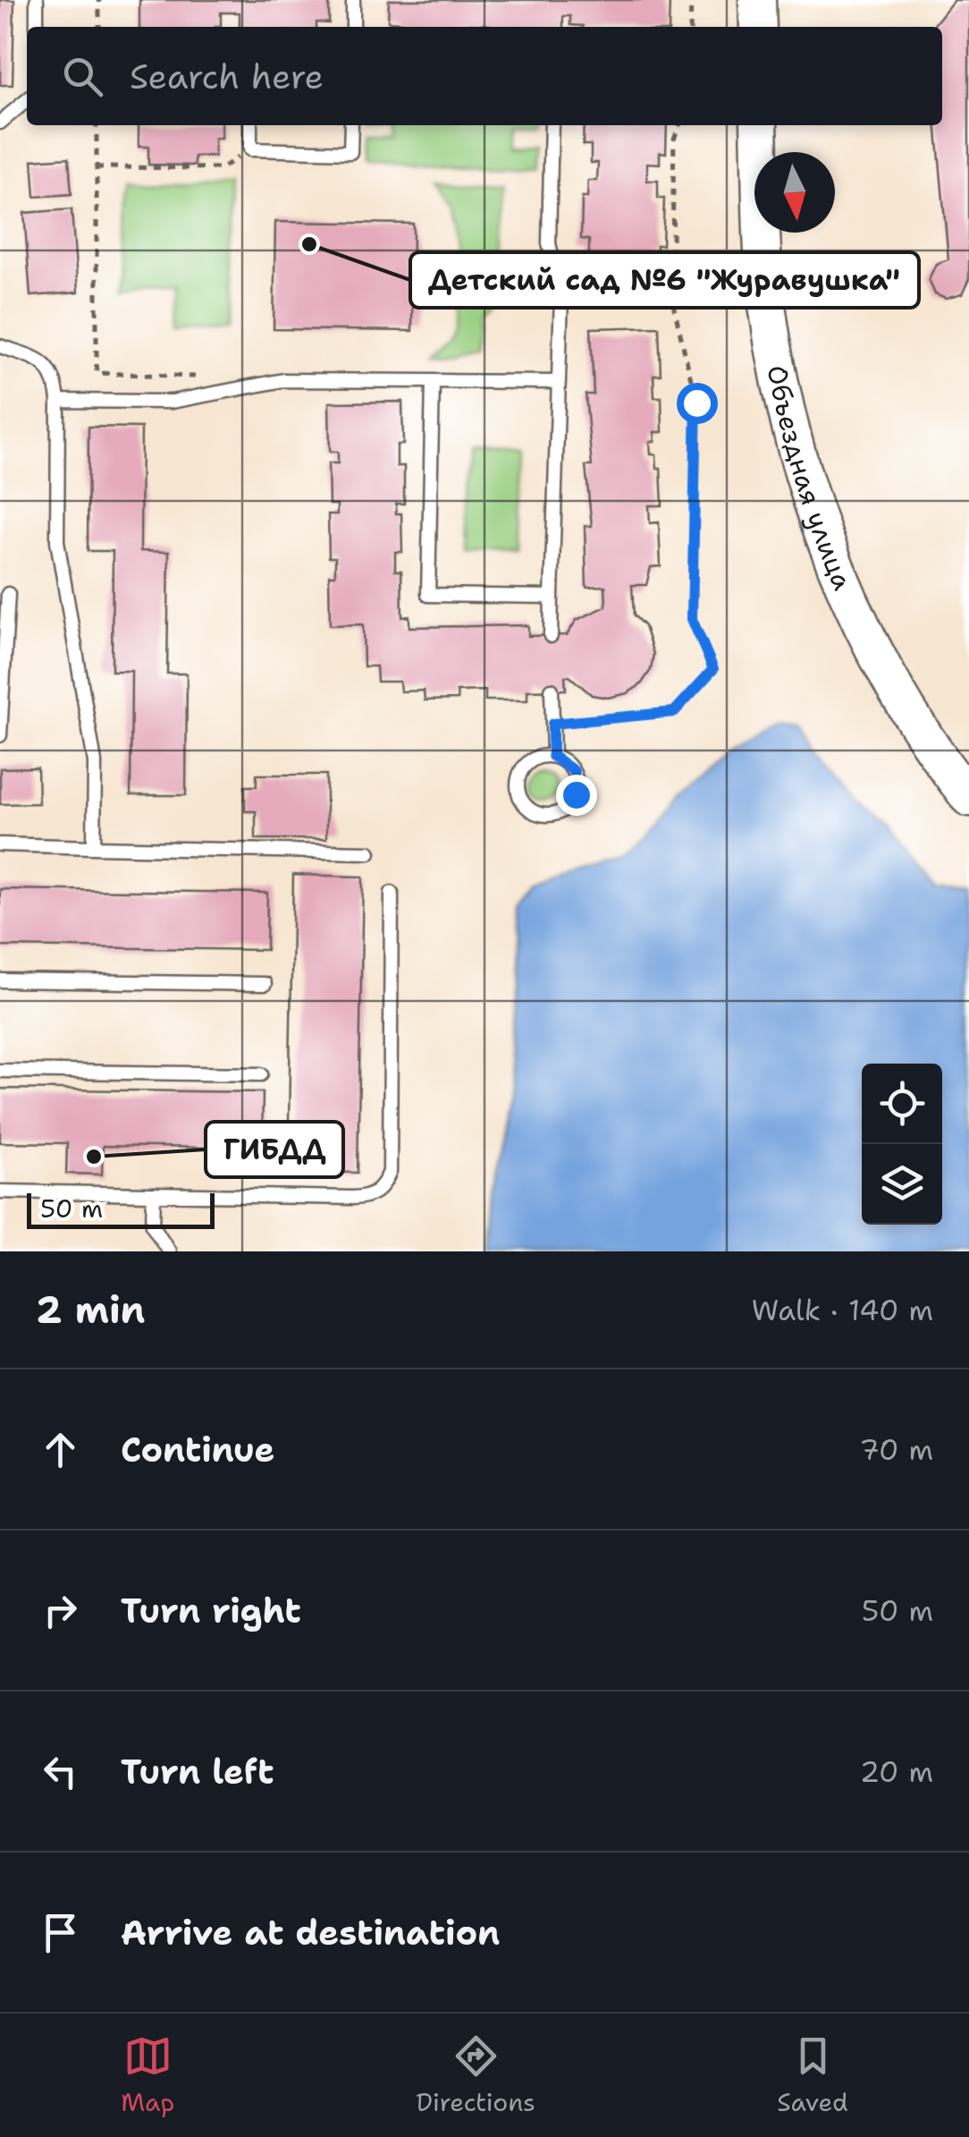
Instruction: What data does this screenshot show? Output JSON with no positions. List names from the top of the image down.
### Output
{
  "streets": {
    "main road": ["Объездная улица"]
  },
  "places": ["Детский сад №6 \"Журавушка\"", "ГИБДД"],
  "scale_bar": "50 m",
  "north": "bottom",
  "page": {
    "search": "Search here",
    "scale": "50 m",
    "heading": ["2 min", "Walk · 140 m"],
    "list": [
      ["Continue", "70 m"],
      ["Turn right", "50 m"],
      ["Turn left", "20 m"],
      "Arrive at destination"
    ],
    "nav": ["Map", "Directions", "Saved"]
  }
}
